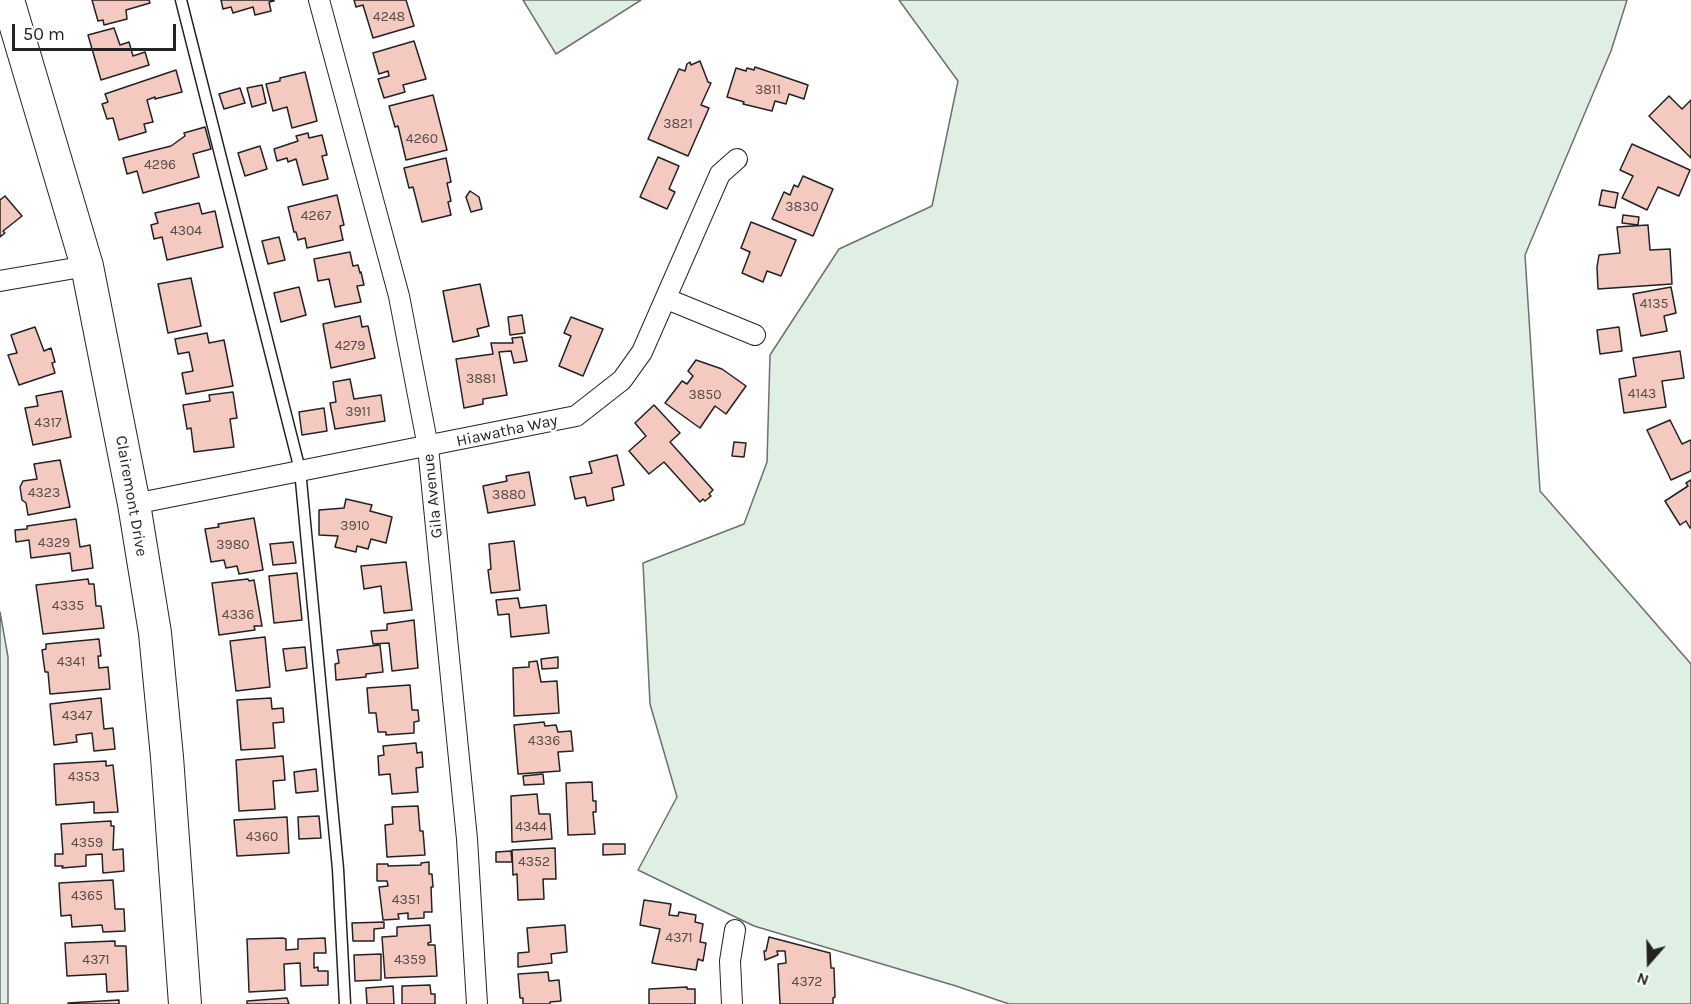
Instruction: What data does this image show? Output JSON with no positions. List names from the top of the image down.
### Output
{
  "streets": {
    "main road": ["Clairemont Drive"],
    "street": ["Hiawatha Way", "Gila Avenue"]
  },
  "crossings": [
    ["Hiawatha Way", "Clairemont Drive"],
    ["Hiawatha Way", "Gila Avenue"]
  ],
  "house_numbers": [
    "4248",
    "3811",
    "3821",
    "4260",
    "4296",
    "3830",
    "4267",
    "4304",
    "4135",
    "4279",
    "3881",
    "4143",
    "3850",
    "3911",
    "4317",
    "4323",
    "3880",
    "3910",
    "4329",
    "3980",
    "4335",
    "4336",
    "4341",
    "4347",
    "4336",
    "4353",
    "4344",
    "4360",
    "4359",
    "4352",
    "4365",
    "4351",
    "4371",
    "4371",
    "4359",
    "4372"
  ],
  "scale_bar": "50 m",
  "north": "bottom"
}
